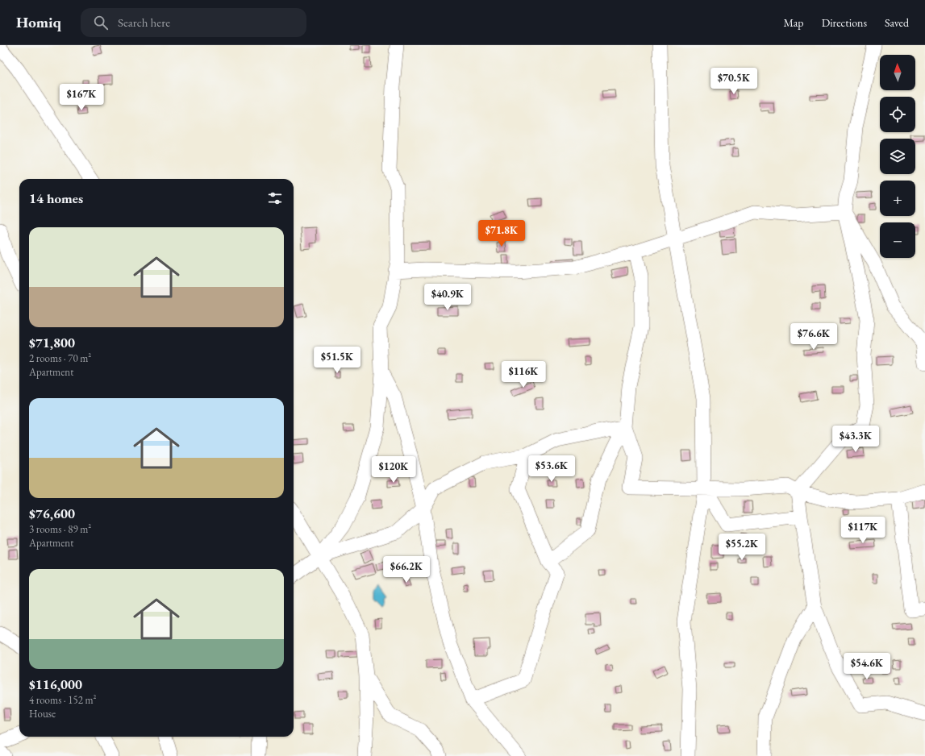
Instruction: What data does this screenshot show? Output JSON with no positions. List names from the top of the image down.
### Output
{
  "north": "top",
  "page": {
    "header": "Homiq",
    "search": "Search here",
    "nav": ["Map", "Directions", "Saved"],
    "map_buttons": ["+", "−"],
    "price": [
      "$70.5K",
      "$167K",
      "$71.8K",
      "$40.9K",
      "$76.6K",
      "$51.5K",
      "$116K",
      "$43.3K",
      "$53.6K",
      "$120K",
      "$117K",
      "$55.2K",
      "$66.2K",
      "$54.6K"
    ],
    "heading": "14 homes",
    "list": [
      {
        "name": "$71,800",
        "note": "2 rooms · 70 m² · Apartment"
      },
      {
        "name": "$76,600",
        "note": "3 rooms · 89 m² · Apartment"
      },
      {
        "name": "$116,000",
        "note": "4 rooms · 152 m² · House"
      }
    ]
  }
}
